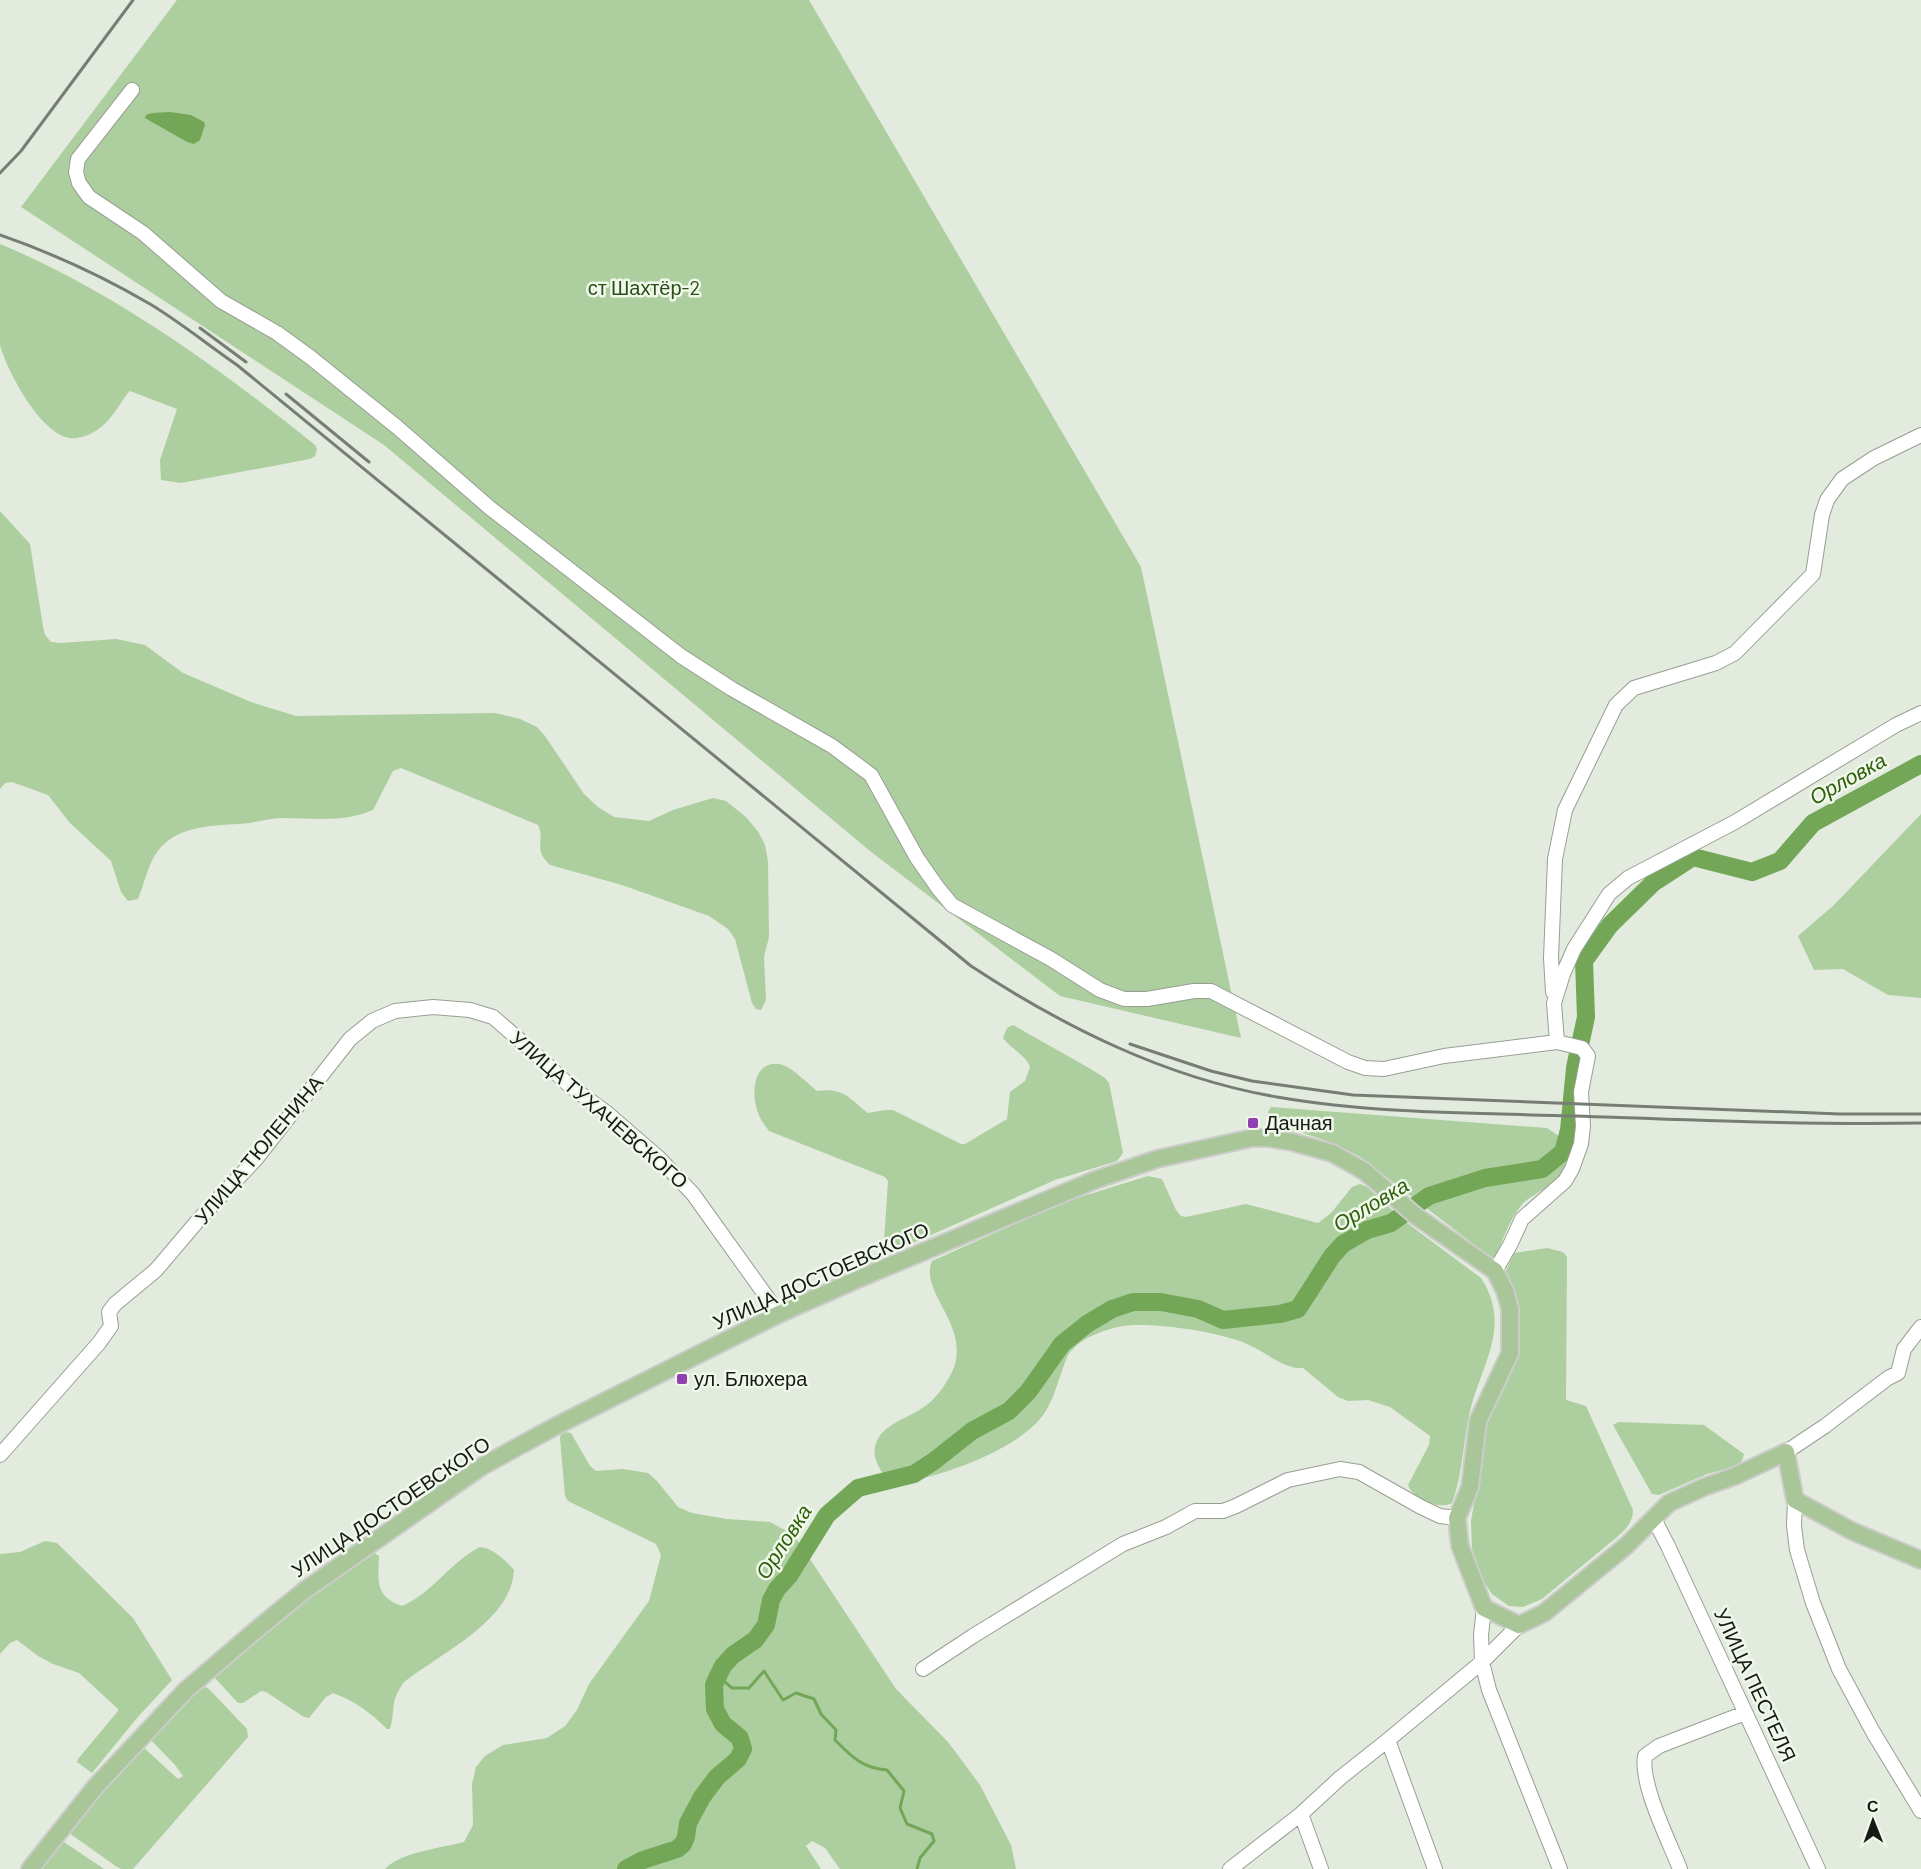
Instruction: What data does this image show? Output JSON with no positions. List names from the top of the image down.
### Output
{
  "streets": {
    "main road": ["УЛИЦА ДОСТОЕВСКОГО"],
    "street": ["УЛИЦА ТУХАЧЕВСКОГО", "УЛИЦА ТЮЛЕНИНА", "УЛИЦА ПЕСТЕЛЯ"]
  },
  "crossings": [
    ["УЛИЦА ТУХАЧЕВСКОГО", "УЛИЦА ТЮЛЕНИНА"],
    ["УЛИЦА ТУХАЧЕВСКОГО", "УЛИЦА ДОСТОЕВСКОГО"]
  ],
  "water": ["Орловка"],
  "parks": ["ст Шахтёр-2"],
  "places": {
    "transit": ["Дачная", "ул. Блюхера"]
  },
  "north": "top"
}
